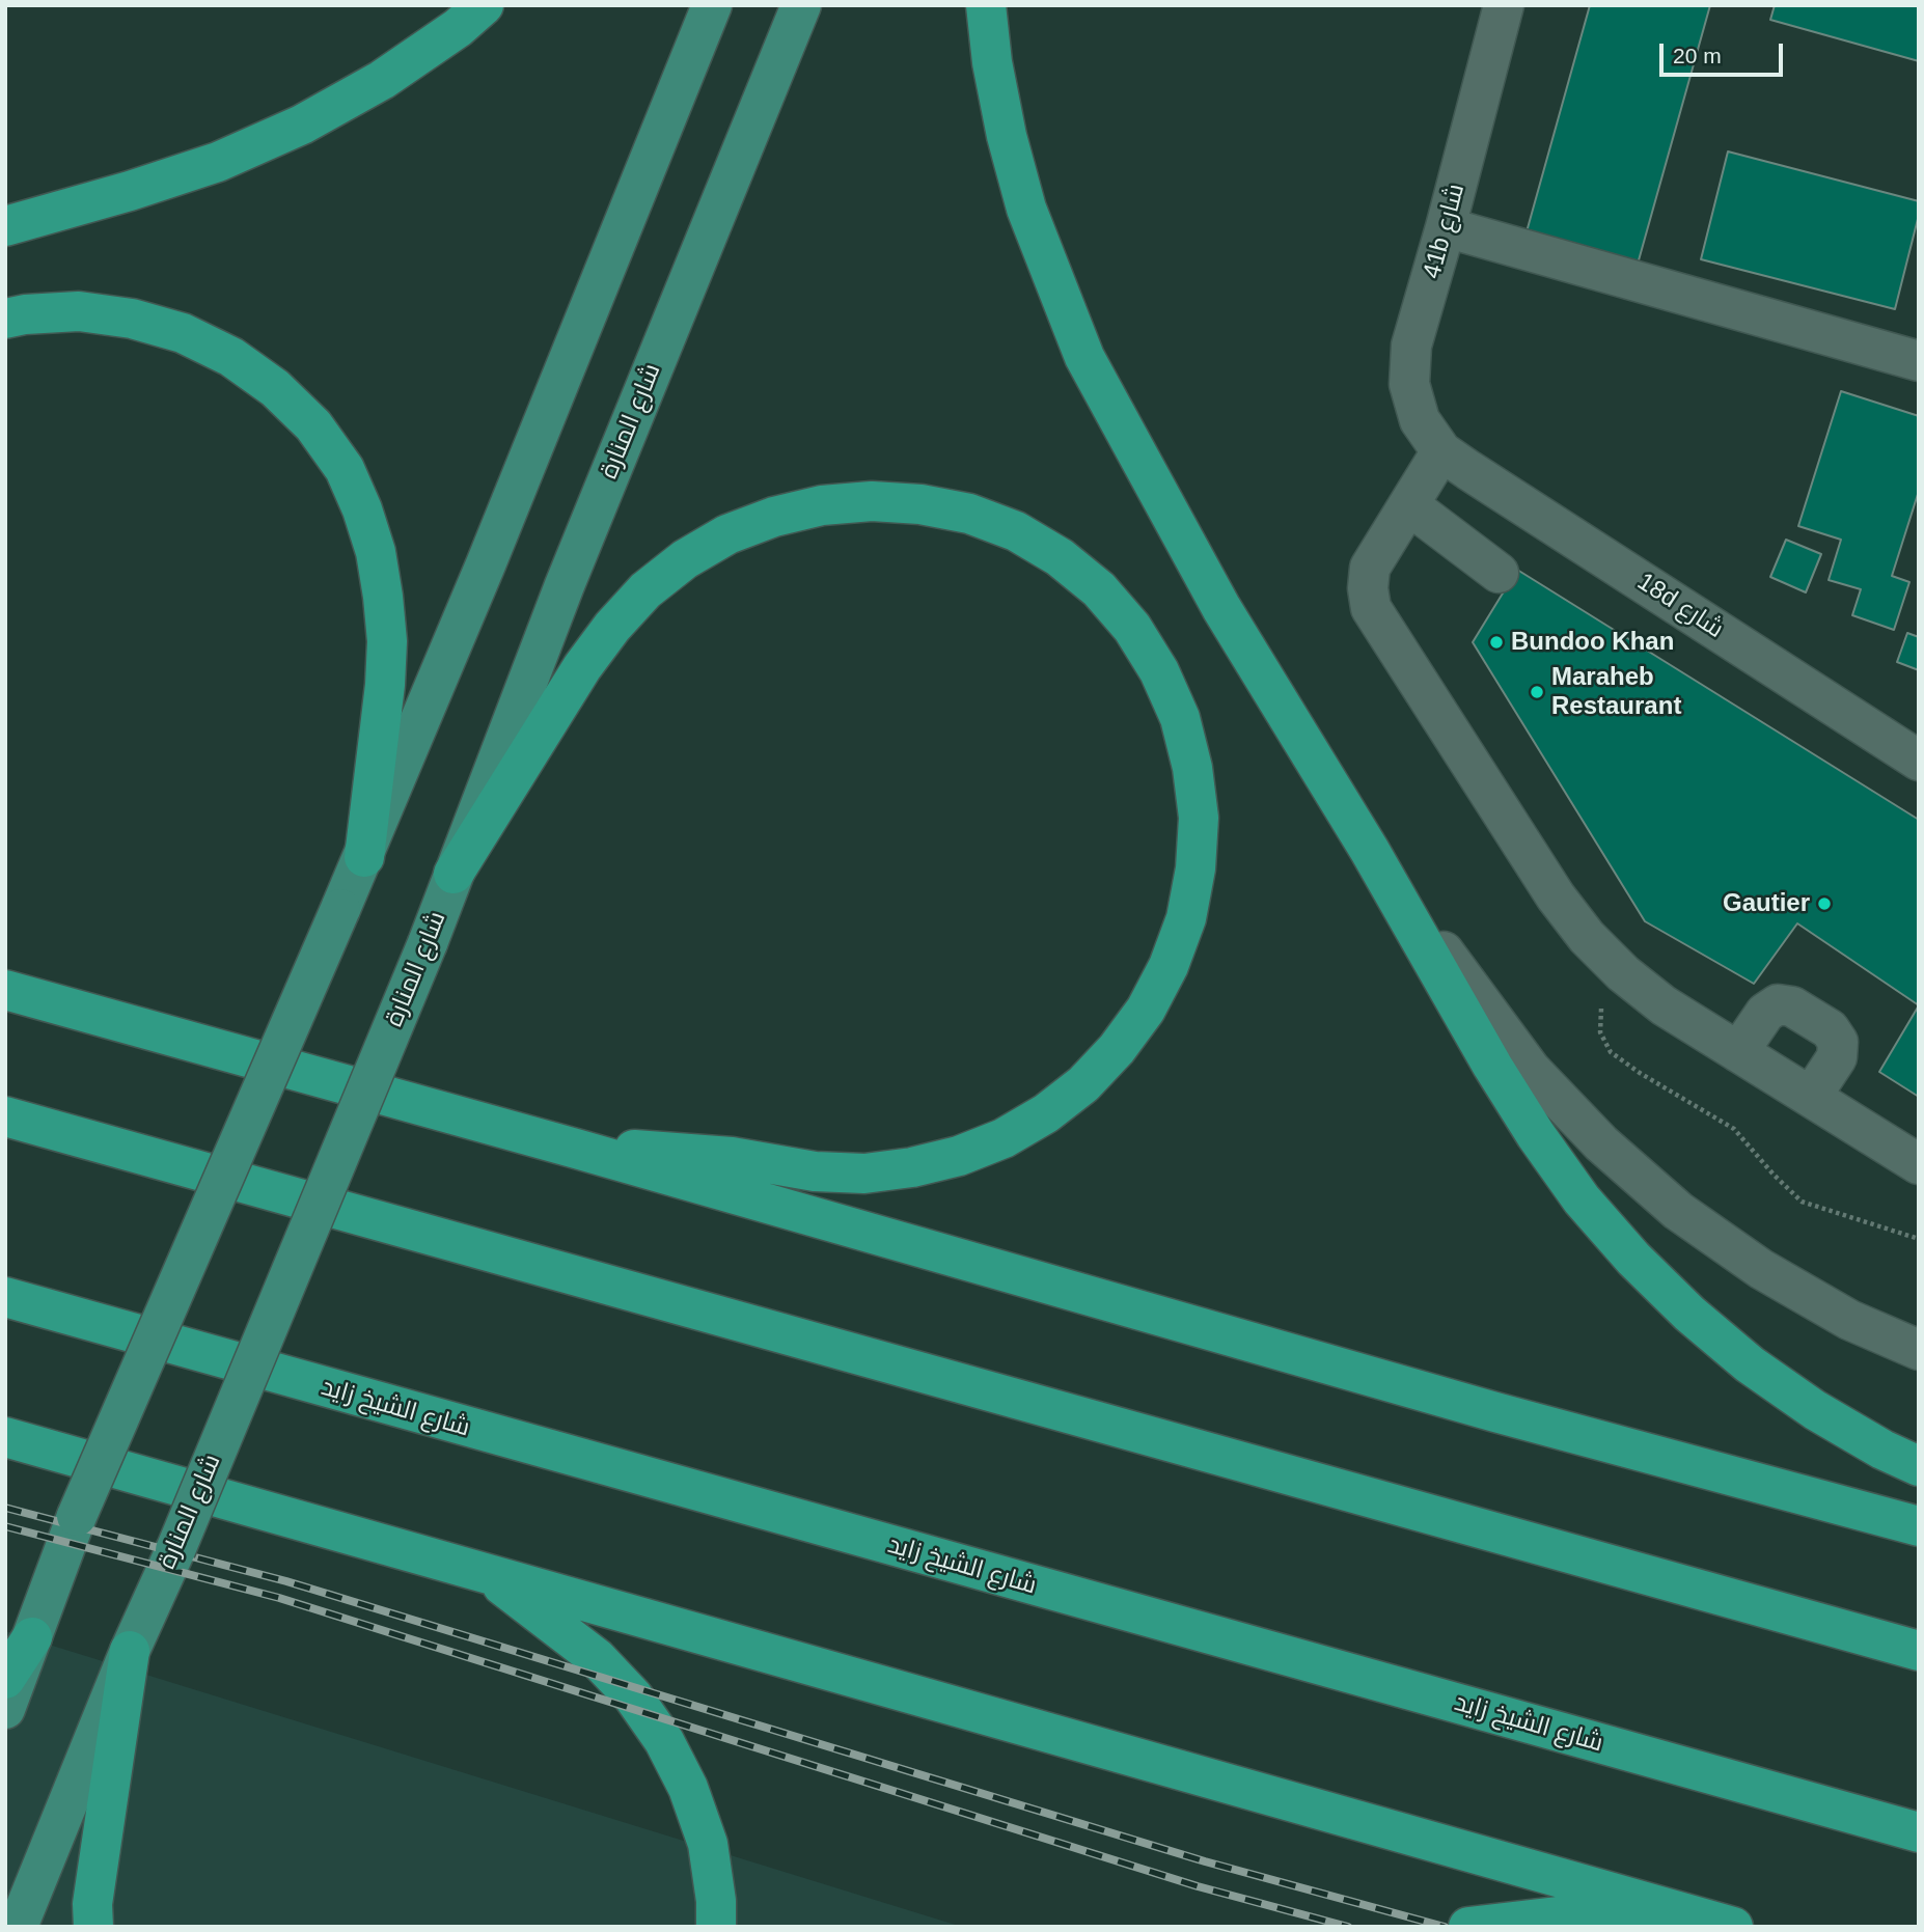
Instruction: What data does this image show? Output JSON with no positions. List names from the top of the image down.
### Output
{
  "streets": {
    "highway": ["شارع الشيخ زايد"],
    "main road": ["شارع المنارة"],
    "street": ["41b شارع", "18d شارع"]
  },
  "crossings": [
    ["41b شارع", "18d شارع"]
  ],
  "places": ["Bundoo Khan", "Maraheb Restaurant", "Gautier"],
  "scale_bar": "20 m"
}
